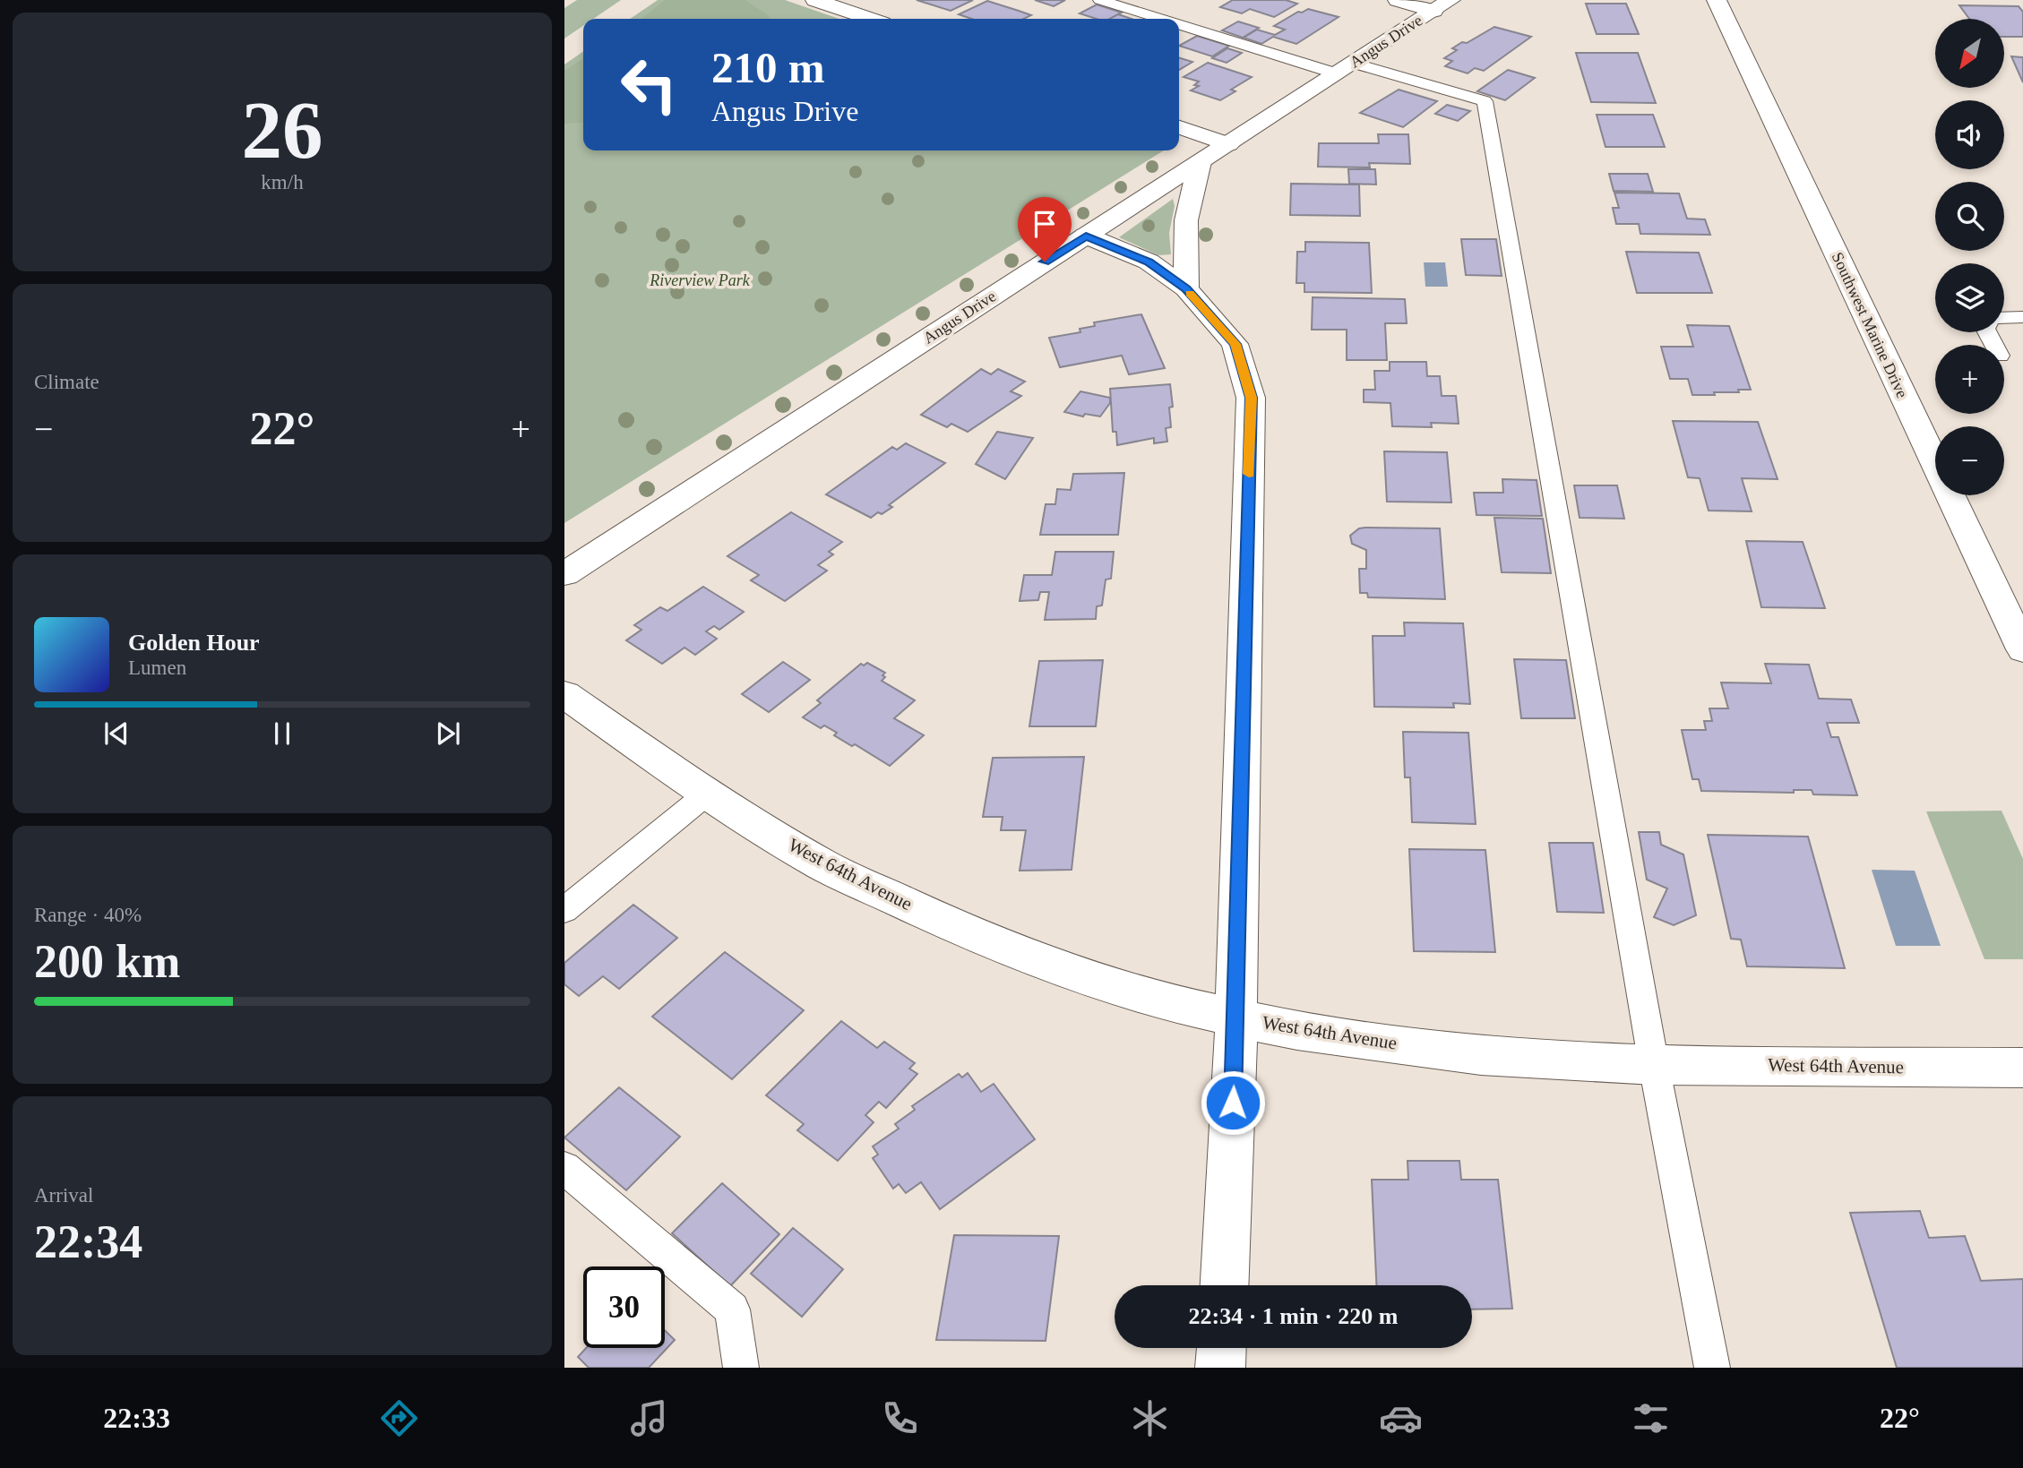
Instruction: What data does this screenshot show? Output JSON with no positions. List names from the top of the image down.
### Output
{
  "streets": {
    "street": ["Angus Drive", "Southwest Marine Drive", "West 64th Avenue"]
  },
  "parks": ["Riverview Park"],
  "north": "bottom left",
  "page": {
    "tile": [
      ["26", "km/h"],
      "Climate",
      ["Range · 40%", "200 km"],
      ["Arrival", "22:34"]
    ],
    "map_buttons": ["+", "−"],
    "turn": ["210 m", "Angus Drive"],
    "heat": ["−", "22°", "+"],
    "song": ["Golden Hour", "Lumen"],
    "limit": "30",
    "trip": "22:34 · 1 min · 220 m",
    "tabs": ["22:33", "22°"]
  }
}
